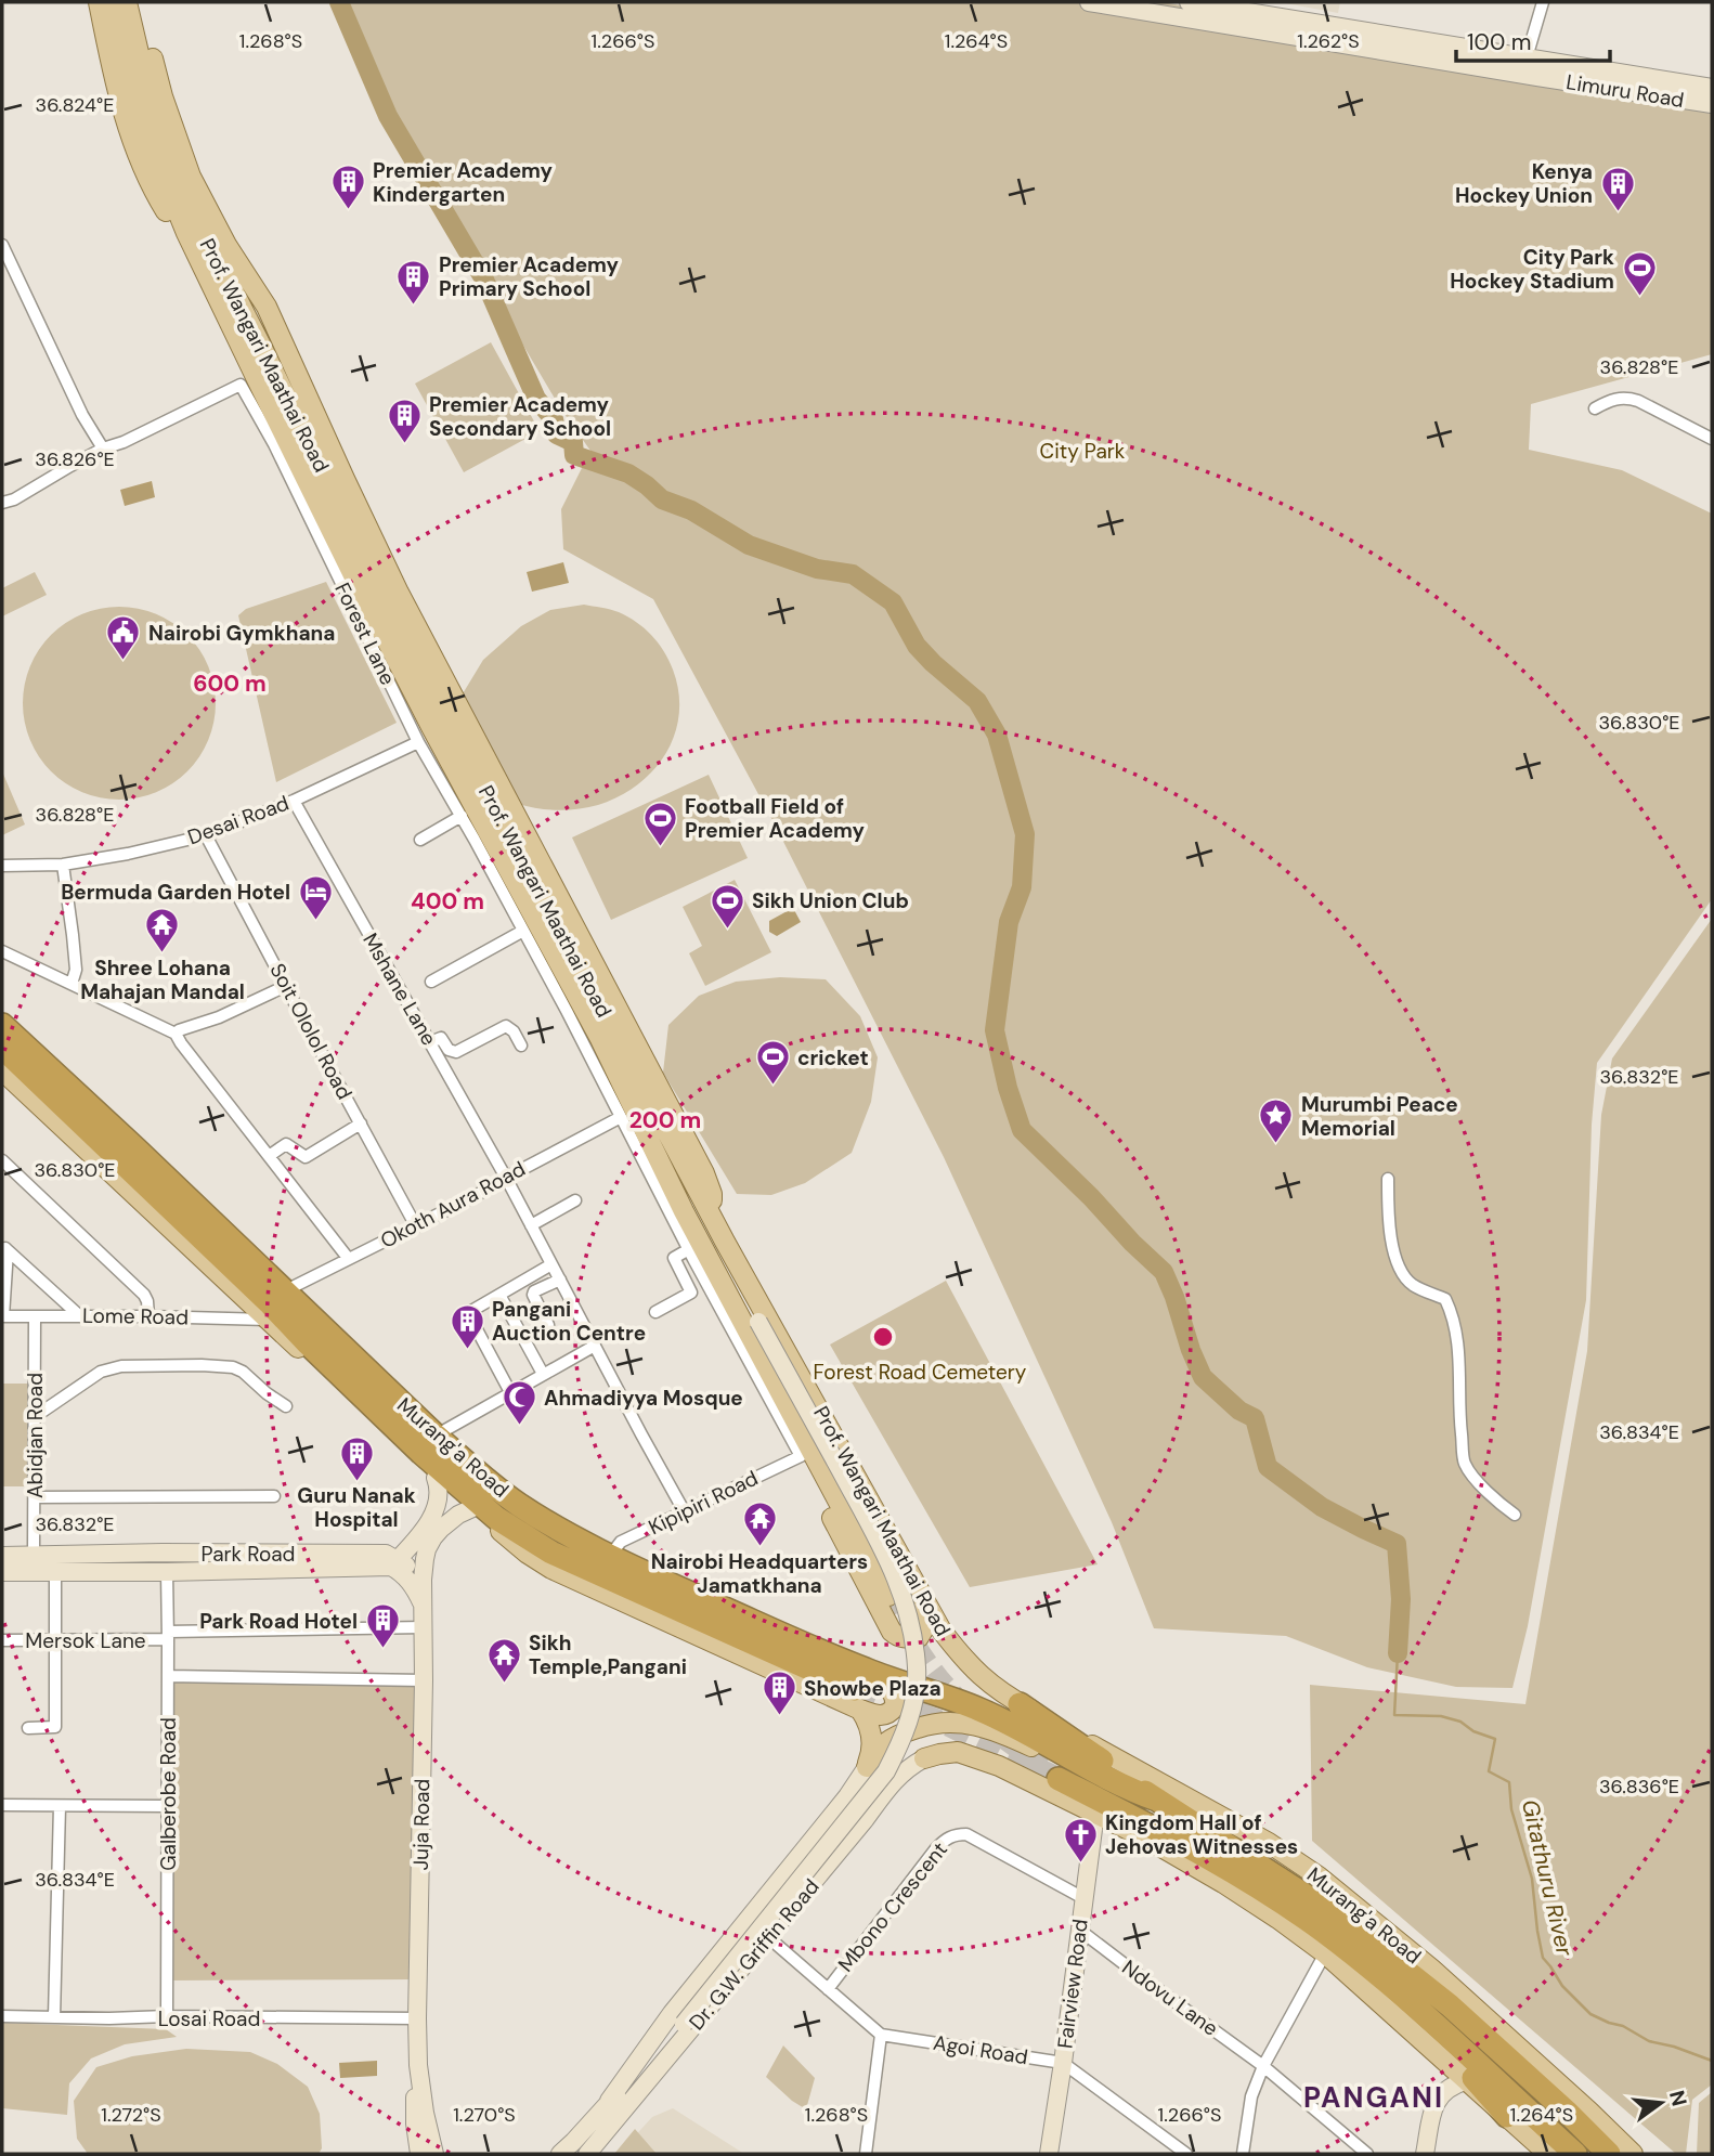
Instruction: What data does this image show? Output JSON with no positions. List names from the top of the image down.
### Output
{
  "streets": {
    "highway": ["Prof. Wangari Maathai Road", "Murang'a Road"],
    "main road": [
      "Limuru Road",
      "Park Road",
      "Juja Road",
      "Dr. G.W. Griffin Road",
      "Fairview Road"
    ],
    "street": [
      "Forest Lane",
      "Desai Road",
      "Mshane Lane",
      "Soit Ololol Road",
      "Okoth Aura Road",
      "Lome Road",
      "Abidjan Road",
      "Kipipiri Road",
      "Mersok Lane",
      "Galberobe Road",
      "Mbono Crescent",
      "Ndovu Lane",
      "Losai Road",
      "Agoi Road"
    ]
  },
  "crossings": [
    ["Prof. Wangari Maathai Road", "Forest Lane"],
    ["Prof. Wangari Maathai Road", "Murang'a Road"],
    ["Prof. Wangari Maathai Road", "Kipipiri Road"],
    ["Prof. Wangari Maathai Road", "Dr. G.W. Griffin Road"],
    ["Forest Lane", "Desai Road"],
    ["Forest Lane", "Okoth Aura Road"],
    ["Desai Road", "Mshane Lane"],
    ["Desai Road", "Soit Ololol Road"],
    ["Mshane Lane", "Okoth Aura Road"],
    ["Mshane Lane", "Kipipiri Road"],
    ["Soit Ololol Road", "Okoth Aura Road"],
    ["Okoth Aura Road", "Murang'a Road"],
    ["Lome Road", "Abidjan Road"],
    ["Lome Road", "Murang'a Road"],
    ["Abidjan Road", "Park Road"],
    ["Murang'a Road", "Kipipiri Road"],
    ["Murang'a Road", "Juja Road"],
    ["Murang'a Road", "Dr. G.W. Griffin Road"],
    ["Park Road", "Galberobe Road"],
    ["Mersok Lane", "Galberobe Road"],
    ["Mersok Lane", "Juja Road"],
    ["Galberobe Road", "Losai Road"],
    ["Juja Road", "Losai Road"],
    ["Mbono Crescent", "Fairview Road"],
    ["Fairview Road", "Ndovu Lane"],
    ["Fairview Road", "Agoi Road"]
  ],
  "districts": ["PANGANI"],
  "water": ["Gitathuru River"],
  "parks": ["City Park", "Forest Road Cemetery"],
  "places": {
    "building": [
      "Premier Academy Kindergarten",
      "Kenya Hockey Union",
      "Premier Academy Primary School",
      "Premier Academy Secondary School",
      "Pangani Auction Centre",
      "Guru Nanak Hospital",
      "Park Road Hotel",
      "Showbe Plaza"
    ],
    "sports": [
      "City Park Hockey Stadium",
      "Football Field of Premier Academy",
      "Sikh Union Club",
      "cricket"
    ],
    "public building": ["Nairobi Gymkhana"],
    "hotel": ["Bermuda Garden Hotel"],
    "temple": ["Shree Lohana Mahajan Mandal", "Nairobi Headquarters Jamatkhana", "Sikh Temple,Pangani"],
    "place": ["Murumbi Peace Memorial"],
    "mosque": ["Ahmadiyya Mosque"],
    "church": ["Kingdom Hall of Jehovas Witnesses"]
  },
  "scale_bar": "100 m",
  "north": "right",
  "coordinates": [
    "1.268°S",
    "1.266°S",
    "1.264°S",
    "1.262°S",
    "36.824°E",
    "36.828°E",
    "36.826°E",
    "36.830°E",
    "36.832°E",
    "36.834°E",
    "36.836°E",
    "1.272°S",
    "1.270°S"
  ],
  "rings": ["600 m", "400 m", "200 m"]
}
